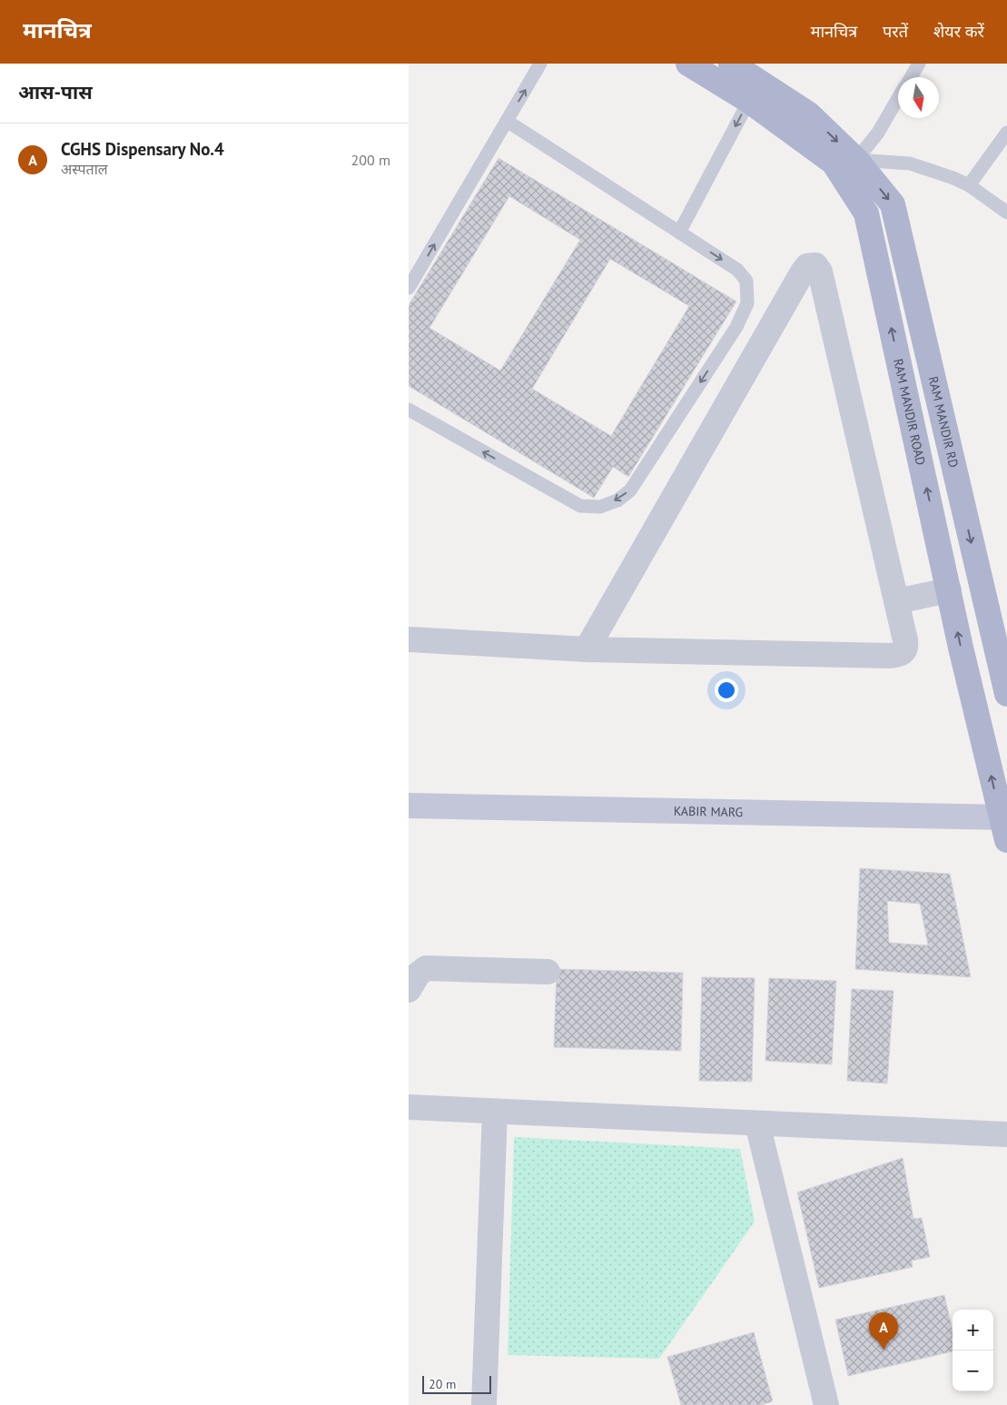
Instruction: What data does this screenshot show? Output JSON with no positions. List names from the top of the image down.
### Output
{
  "streets": {
    "main road": ["RAM MANDIR ROAD", "RAM MANDIR RD"],
    "street": ["KABIR MARG"]
  },
  "crossings": [
    ["RAM MANDIR ROAD", "RAM MANDIR RD"],
    ["RAM MANDIR ROAD", "KABIR MARG"]
  ],
  "one_way": ["RAM MANDIR ROAD", "RAM MANDIR RD"],
  "scale_bar": "20 m",
  "north": "bottom",
  "page": {
    "header": "मानचित्र",
    "nav": ["मानचित्र", "परतें", "शेयर करें"],
    "heading": "आस-पास",
    "list": [
      {
        "mark": "A",
        "name": "CGHS Dispensary No.4",
        "note": "अस्पताल",
        "value": "200 m"
      }
    ],
    "map_buttons": ["+", "−"],
    "pins": "A",
    "scale": "20 m"
  }
}
